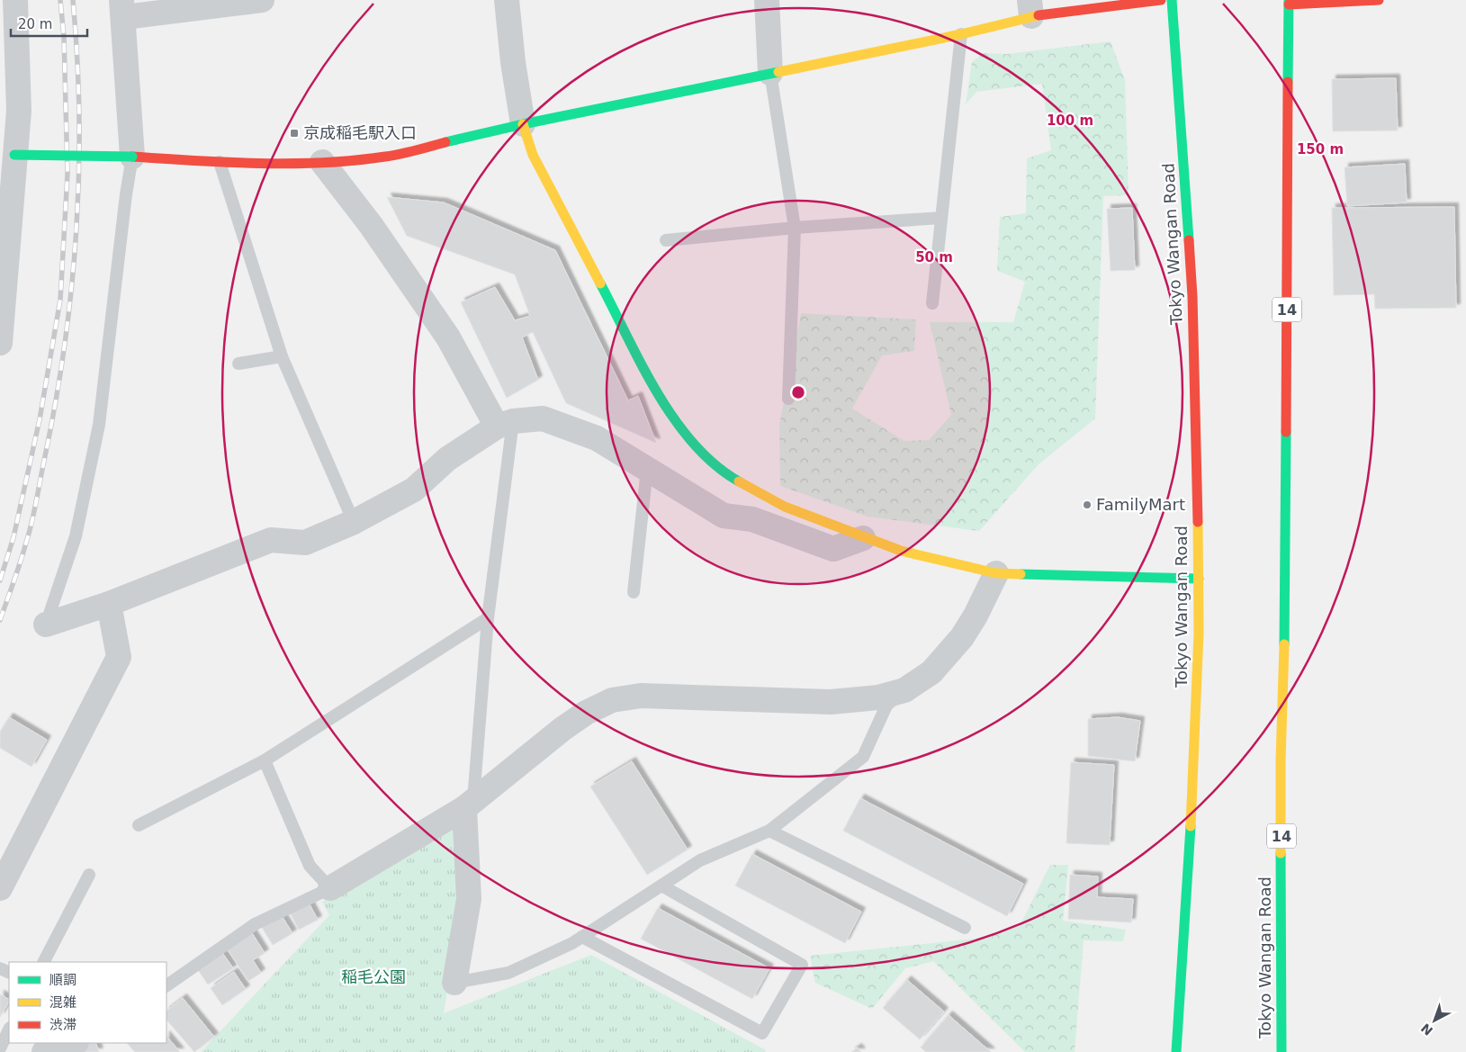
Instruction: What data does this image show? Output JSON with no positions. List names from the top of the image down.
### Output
{
  "streets": {
    "main road": ["Tokyo Wangan Road", "14"]
  },
  "parks": ["稲毛公園"],
  "places": {
    "transit": ["京成稲毛駅入口"],
    "other": ["FamilyMart"]
  },
  "legend": ["順調", "混雑", "渋滞"],
  "scale_bar": "20 m",
  "north": "bottom left",
  "rings": ["100 m", "150 m", "50 m"]
}
